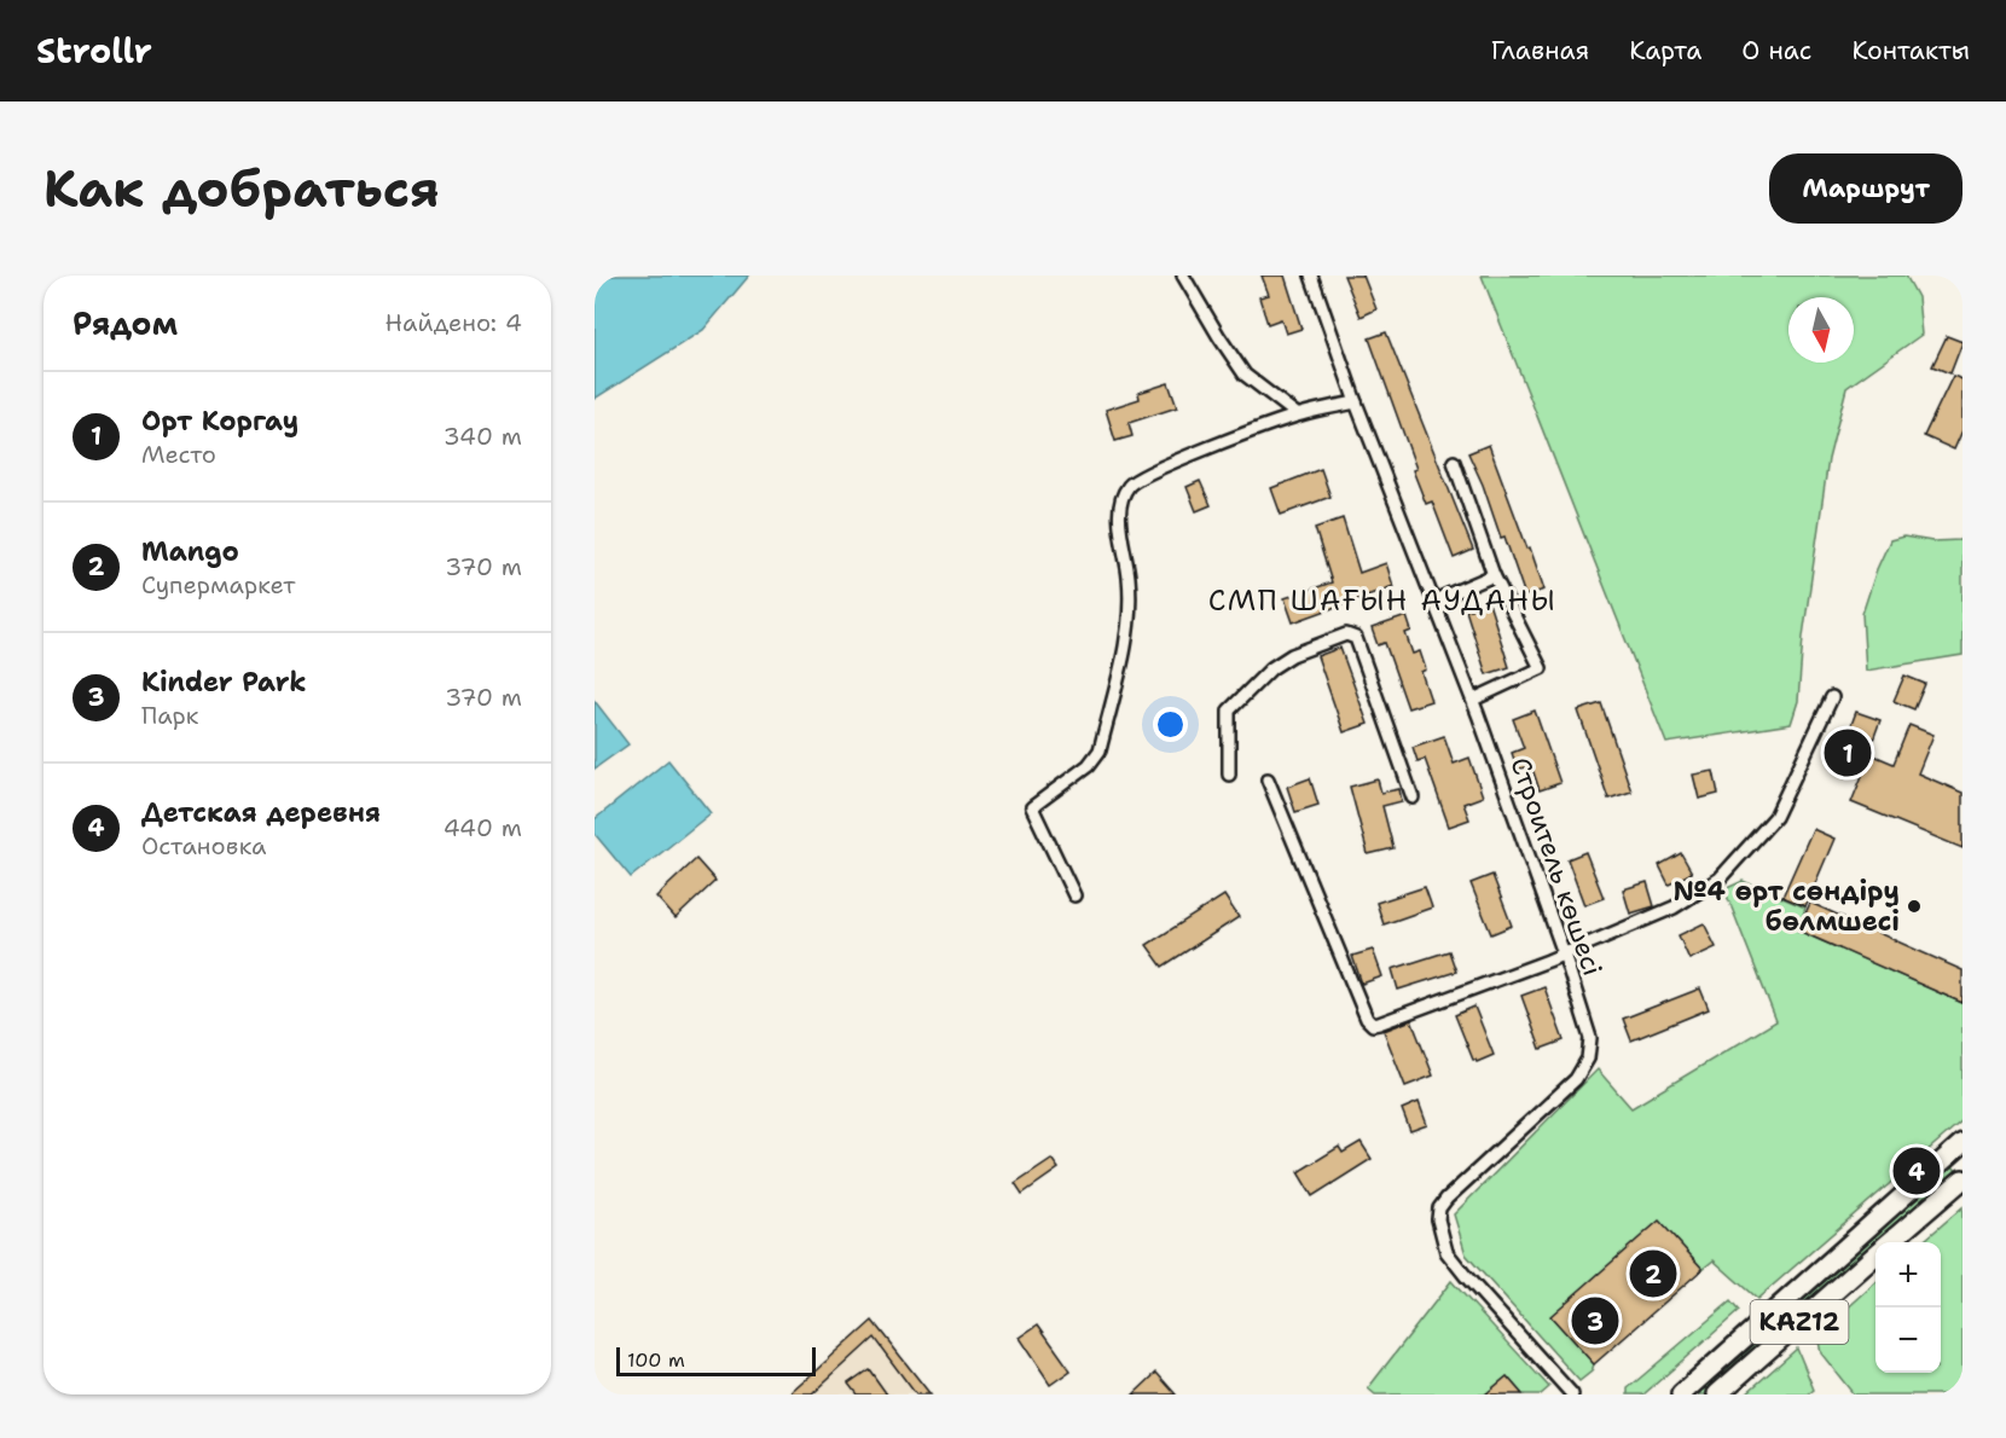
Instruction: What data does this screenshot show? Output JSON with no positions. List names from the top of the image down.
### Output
{
  "streets": {
    "main road": ["KAZ12"],
    "street": ["Строитель көшесі"]
  },
  "districts": ["СМП ШАҒЫН АУДАНЫ"],
  "places": ["№4 өрт сөндіру бөлмшесі"],
  "scale_bar": "100 m",
  "north": "bottom",
  "page": {
    "header": "Strollr",
    "nav": [
      "Главная",
      "Карта",
      "О нас",
      "Контакты"
    ],
    "buttons": "Маршрут",
    "title": "Как добраться",
    "heading": ["Рядом", "Найдено: 4"],
    "list": [
      {
        "mark": "1",
        "name": "Орт Коргау",
        "note": "Место",
        "value": "340 m"
      },
      {
        "mark": "2",
        "name": "Mango",
        "note": "Супермаркет",
        "value": "370 m"
      },
      {
        "mark": "3",
        "name": "Kinder Park",
        "note": "Парк",
        "value": "370 m"
      },
      {
        "mark": "4",
        "name": "Детская деревня",
        "note": "Остановка",
        "value": "440 m"
      }
    ],
    "pins": [
      "1",
      "4",
      "2",
      "3"
    ],
    "map_buttons": ["+", "−"],
    "scale": "100 m"
  }
}
